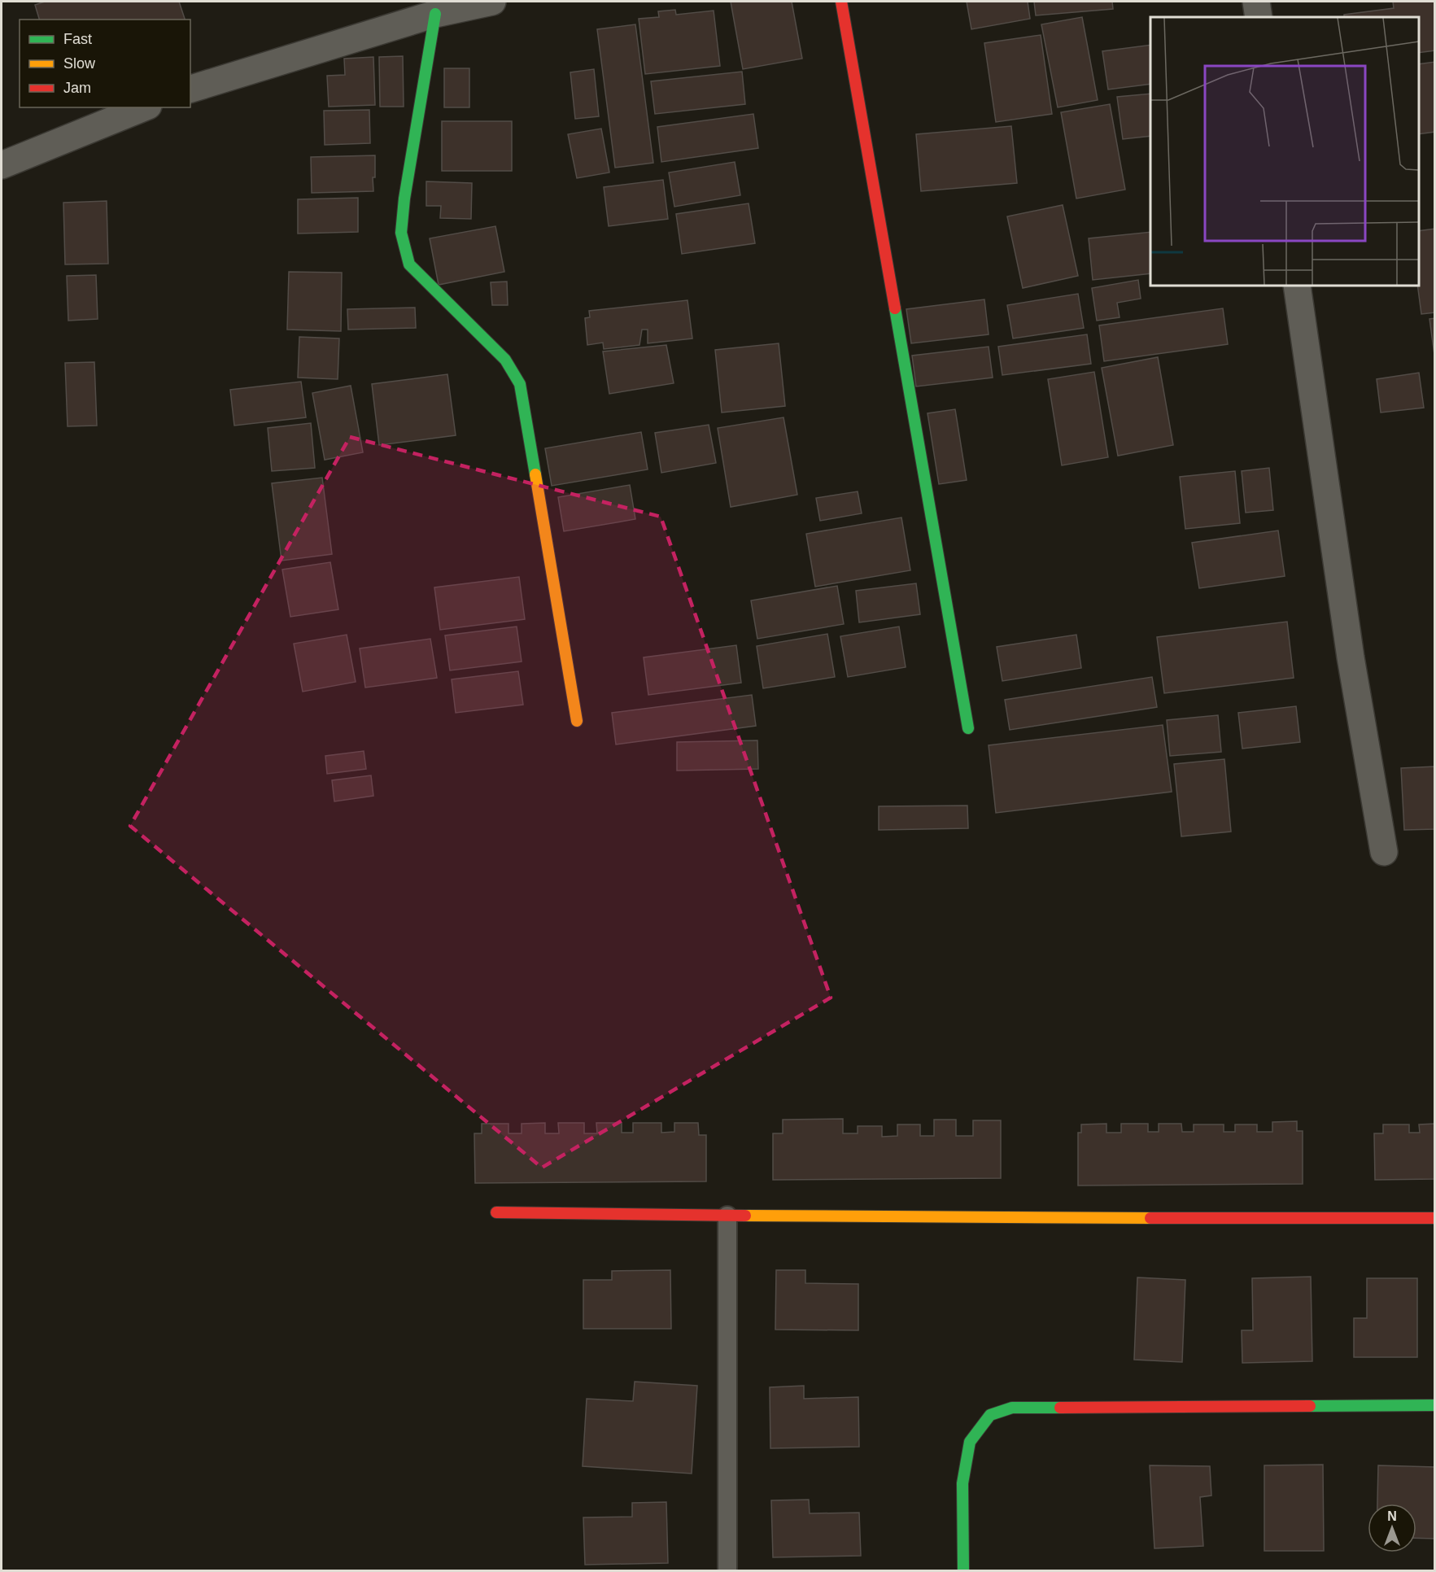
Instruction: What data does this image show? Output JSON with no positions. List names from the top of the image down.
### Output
{
  "legend": ["Fast", "Slow", "Jam"],
  "north": "top"
}
